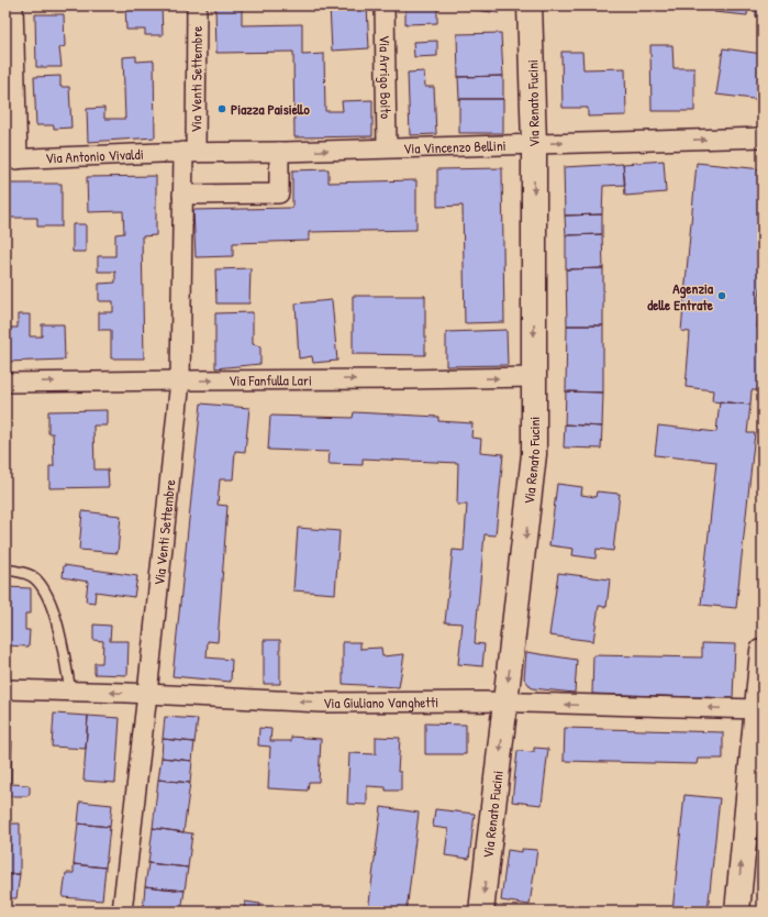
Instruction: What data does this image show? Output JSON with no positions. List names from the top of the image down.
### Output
{
  "streets": {
    "main road": ["Via Renato Fucini"],
    "street": [
      "Via Arrigo Boito",
      "Via Venti Settembre",
      "Via Vincenzo Bellini",
      "Via Antonio Vivaldi",
      "Via Fanfulla Lari",
      "Via Giuliano Vanghetti"
    ]
  },
  "crossings": [
    ["Via Arrigo Boito", "Via Vincenzo Bellini"],
    ["Via Venti Settembre", "Via Vincenzo Bellini"],
    ["Via Venti Settembre", "Via Antonio Vivaldi"],
    ["Via Venti Settembre", "Via Fanfulla Lari"],
    ["Via Venti Settembre", "Via Giuliano Vanghetti"],
    ["Via Renato Fucini", "Via Vincenzo Bellini"],
    ["Via Renato Fucini", "Via Fanfulla Lari"],
    ["Via Renato Fucini", "Via Giuliano Vanghetti"],
    ["Via Vincenzo Bellini", "Via Antonio Vivaldi"]
  ],
  "one_way": [
    "Via Renato Fucini",
    "Via Vincenzo Bellini",
    "Via Fanfulla Lari",
    "Via Giuliano Vanghetti"
  ],
  "places": ["Piazza Paisiello", "Agenzia delle Entrate"]
}
